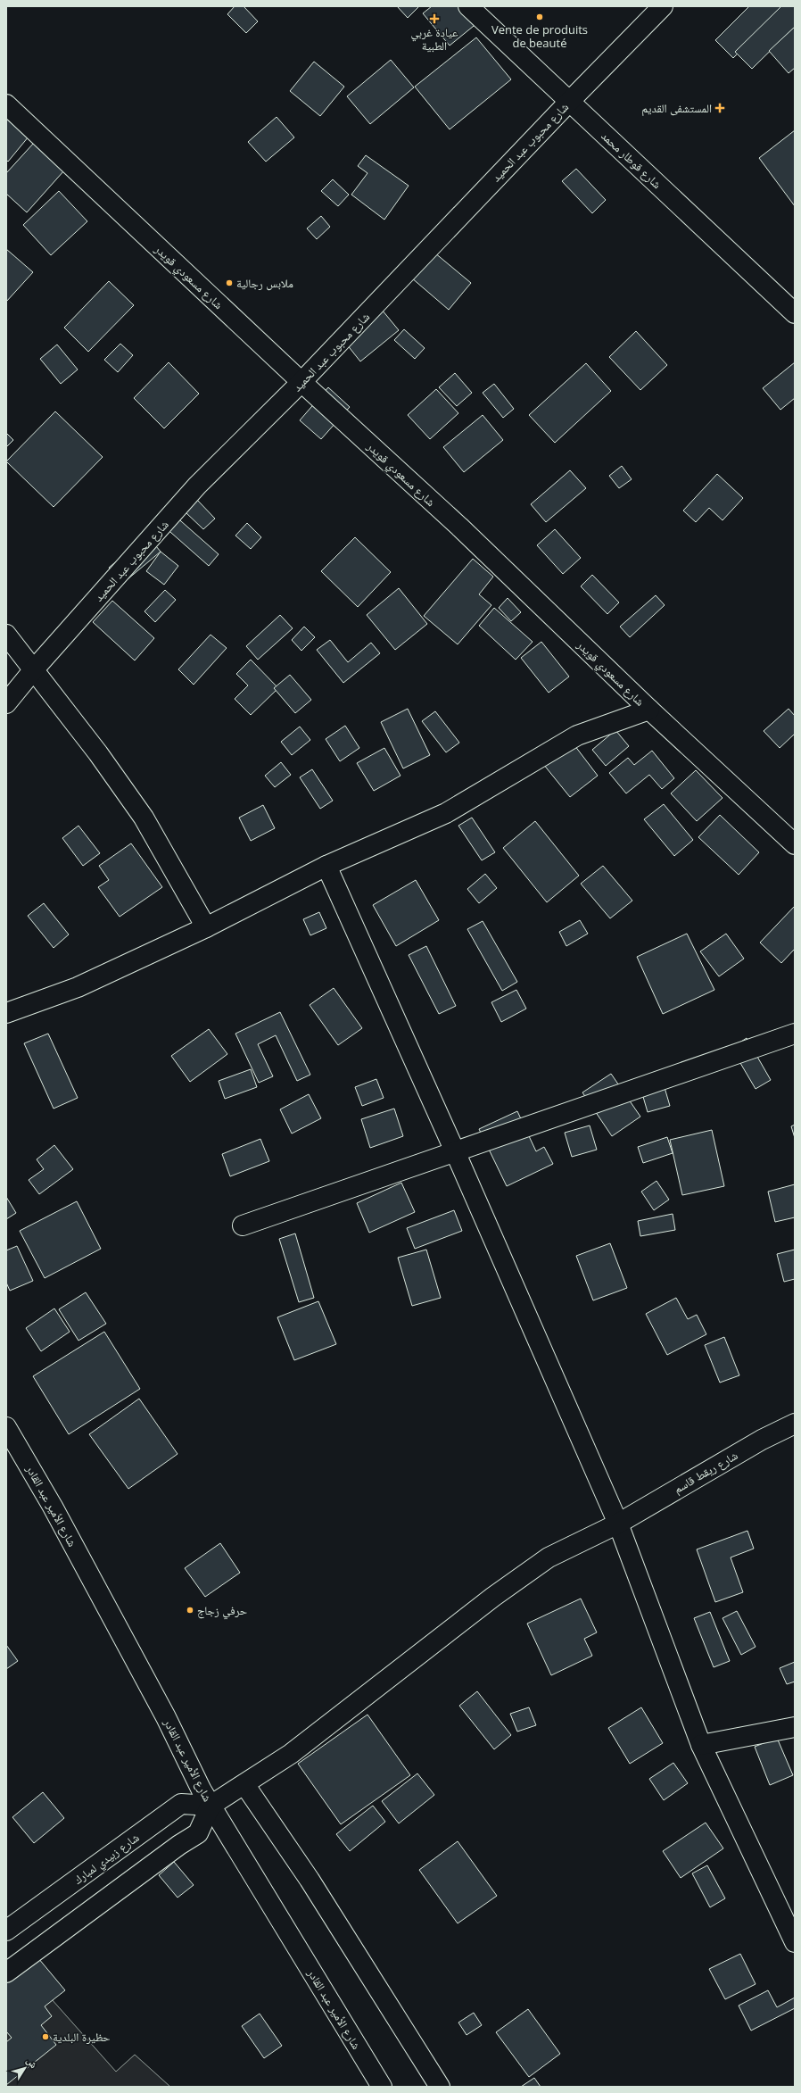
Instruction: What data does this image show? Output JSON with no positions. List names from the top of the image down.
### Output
{
  "streets": {
    "street": [
      "شارع محبوب عبد الحميد",
      "شارع قوطار محمد",
      "شارع مسعودي قويدر",
      "شارع ريقط قاسم",
      "شارع الأمير عبد القادر",
      "شارع زبيدي لمبارك"
    ]
  },
  "crossings": [
    ["شارع محبوب عبد الحميد", "شارع قوطار محمد"],
    ["شارع محبوب عبد الحميد", "شارع مسعودي قويدر"],
    ["شارع ريقط قاسم", "شارع الأمير عبد القادر"],
    ["شارع ريقط قاسم", "شارع زبيدي لمبارك"],
    ["شارع الأمير عبد القادر", "شارع زبيدي لمبارك"]
  ],
  "places": {
    "other": [
      "Vente de produits de beauté",
      "ملابس رجالية",
      "حرفي زجاج",
      "حظيرة البلدية"
    ],
    "health": ["عيادة غربي الطبية", "المستشفى القديم"]
  },
  "north": "top right"
}
